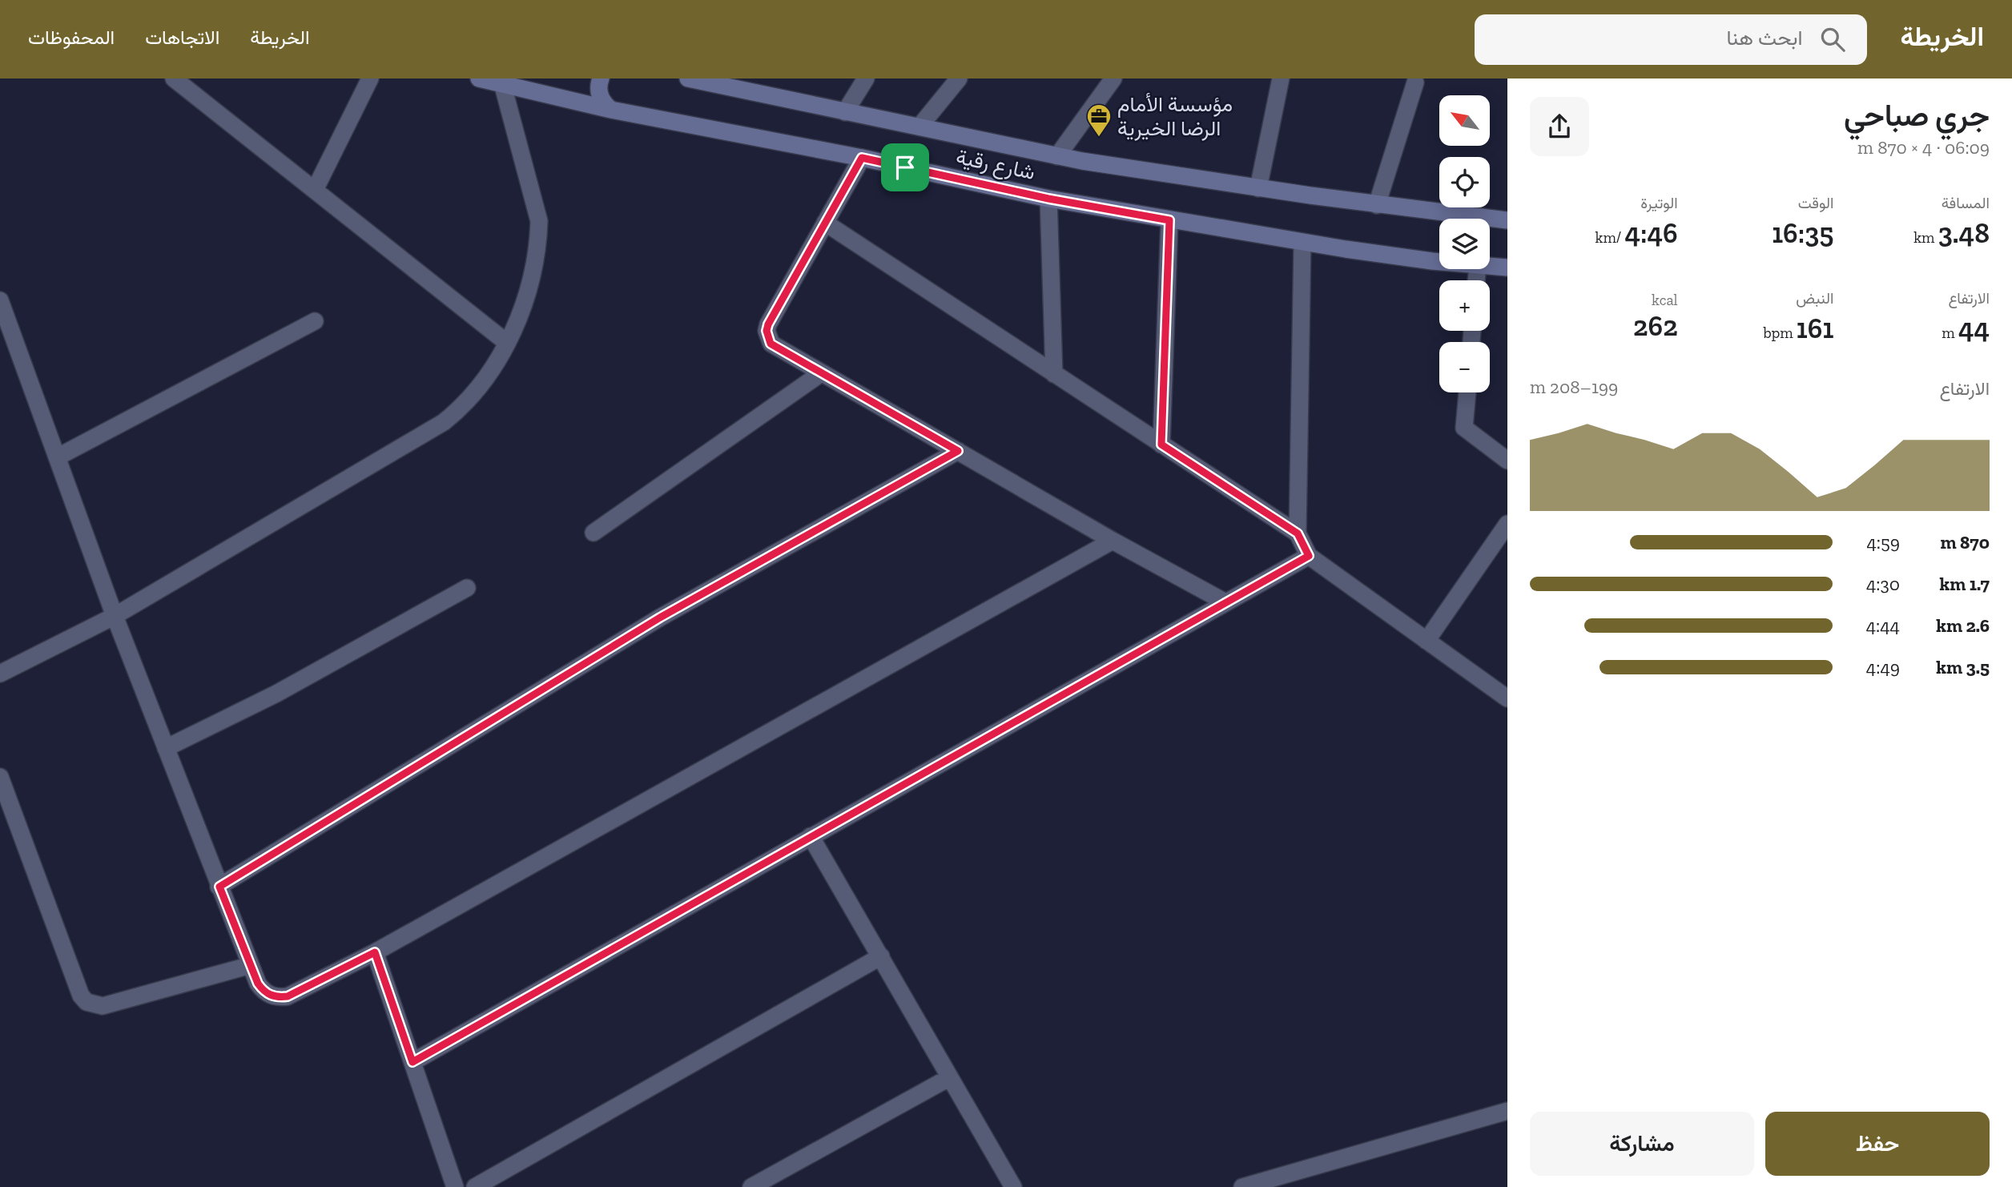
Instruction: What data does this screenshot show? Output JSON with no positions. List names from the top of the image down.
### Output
{
  "streets": {
    "street": ["شارع رقية"]
  },
  "places": {
    "office": ["مؤسسة الأمام الرضا الخيرية"]
  },
  "north": "top left",
  "page": {
    "header": "الخريطة",
    "search": "ابحث هنا",
    "nav": ["الخريطة", "الاتجاهات", "المحفوظات"],
    "heading": ["جري صباحي", "06:09 · 4 × 870 m"],
    "map_buttons": ["+", "−"],
    "stats": [
      ["المسافة", "3.48 km"],
      ["الوقت", "16:35"],
      ["الوتيرة", "4:46 /km"],
      ["الارتفاع", "44 m"],
      ["النبض", "161 bpm"],
      ["kcal", "262"]
    ],
    "chart": ["الارتفاع", "199–208 m"],
    "list": [
      {
        "name": "870 m",
        "note": "4:59"
      },
      {
        "name": "1.7 km",
        "note": "4:30"
      },
      {
        "name": "2.6 km",
        "note": "4:44"
      },
      {
        "name": "3.5 km",
        "note": "4:49"
      }
    ],
    "buttons": ["حفظ", "مشاركة"]
  }
}
